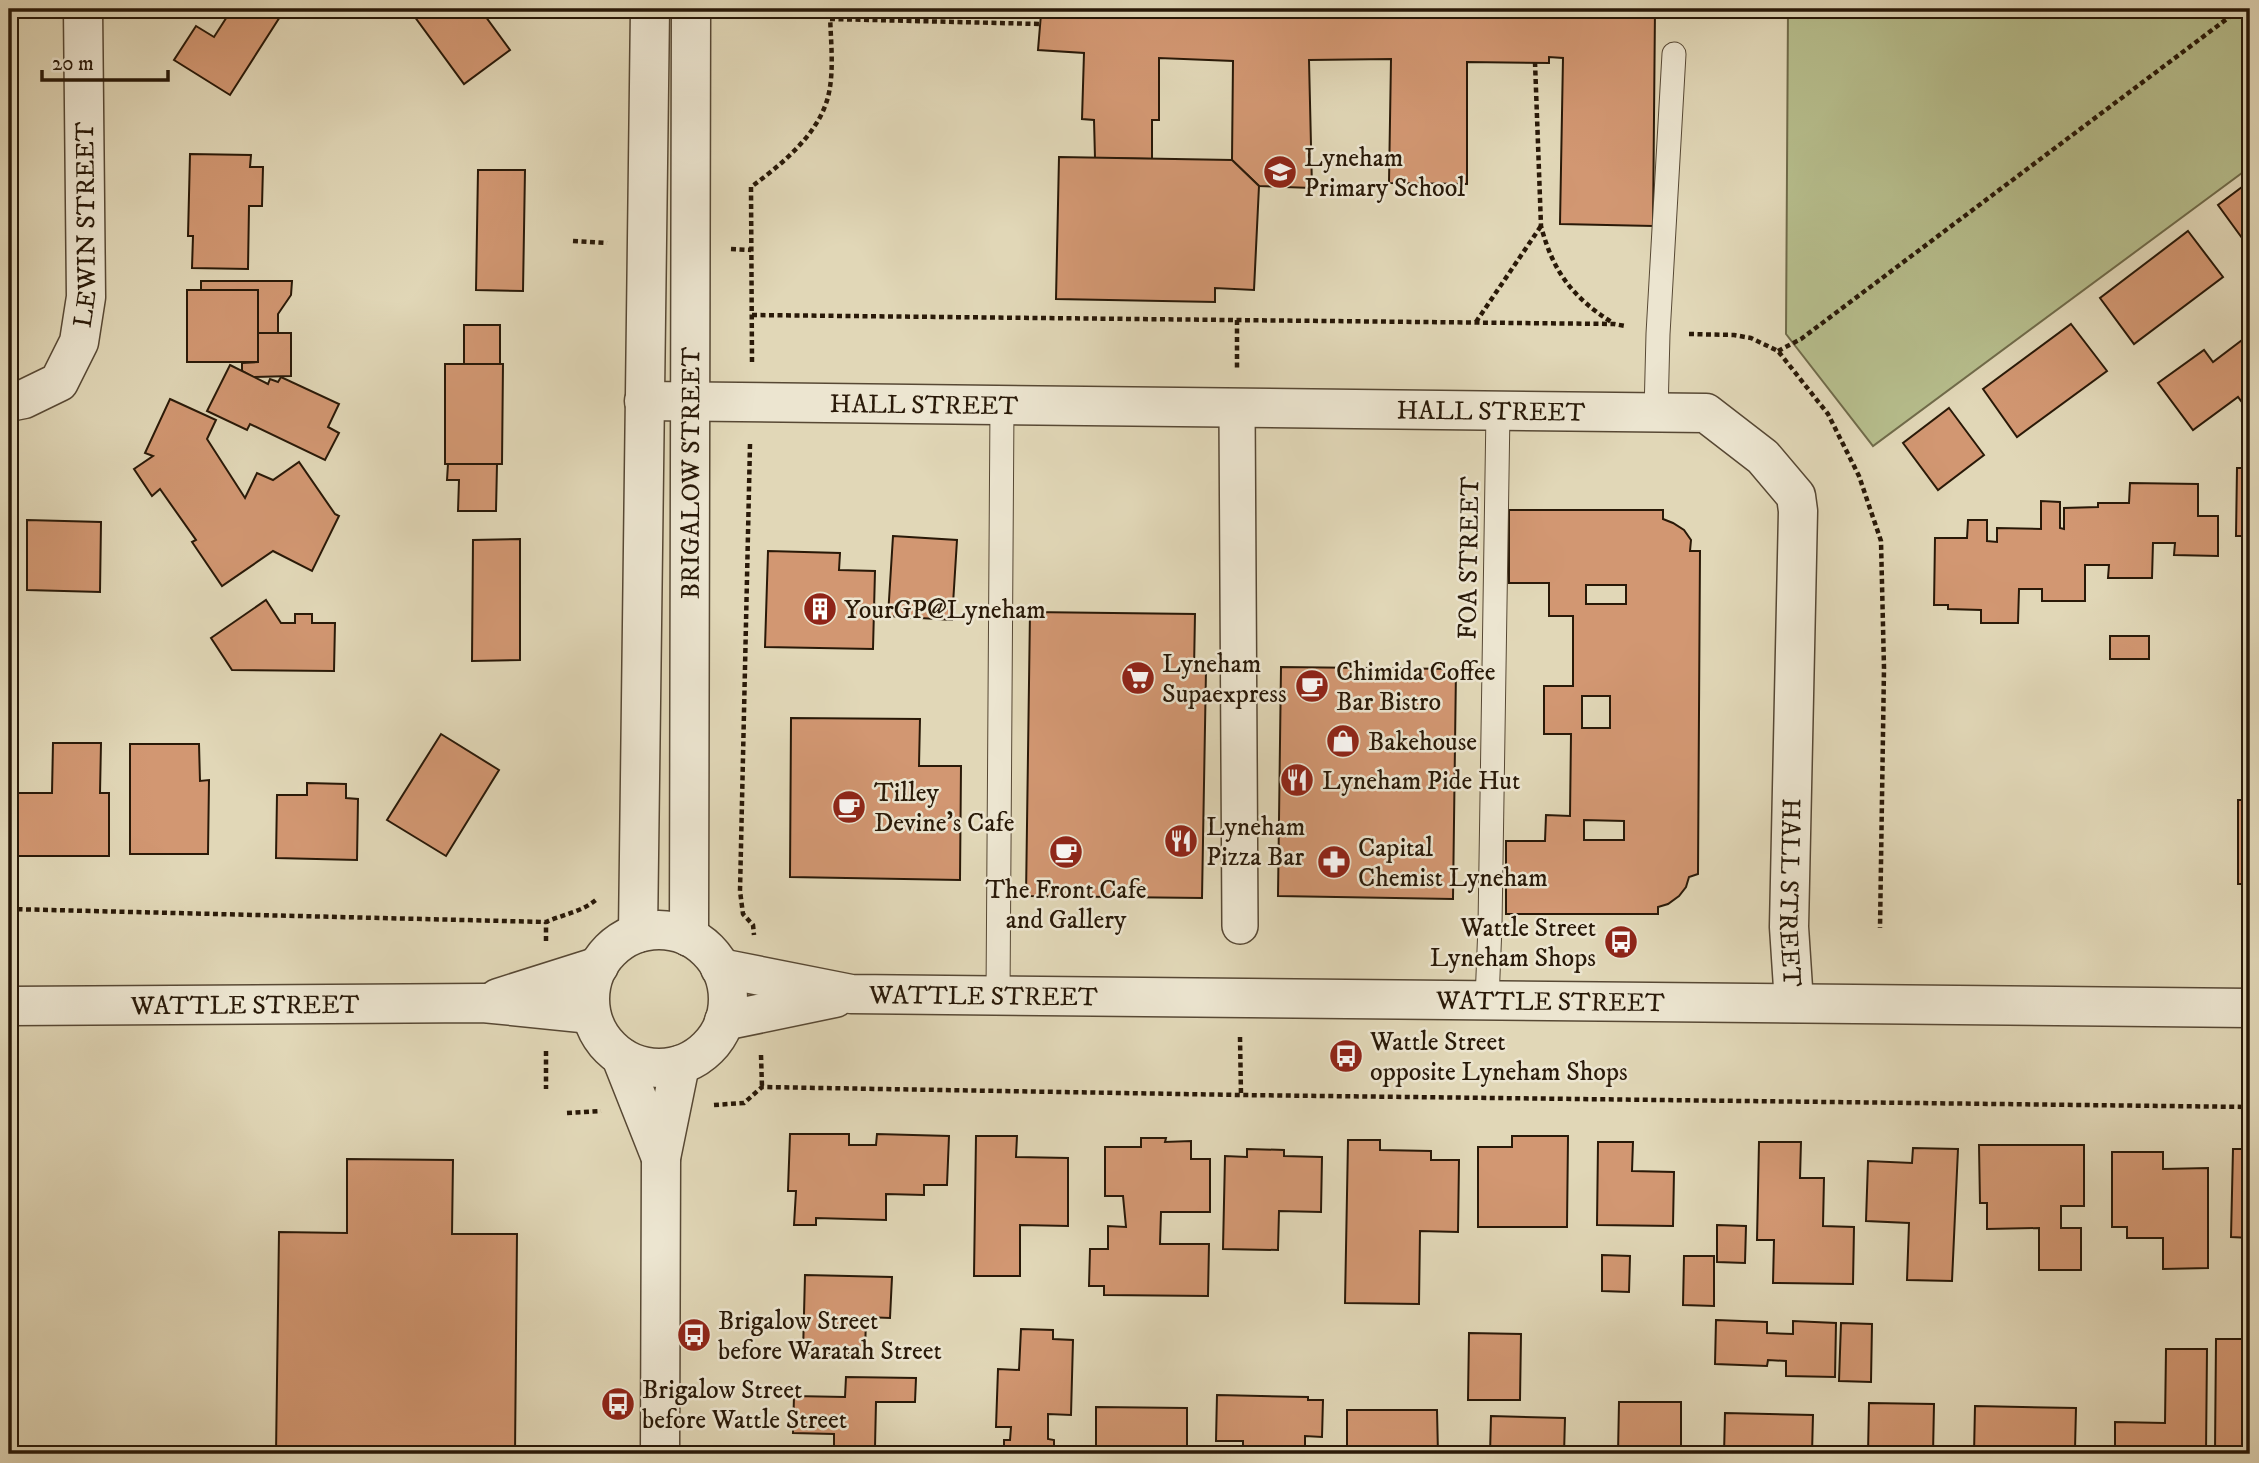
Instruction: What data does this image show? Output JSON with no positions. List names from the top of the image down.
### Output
{
  "streets": {
    "street": [
      "LEWIN STREET",
      "HALL STREET",
      "BRIGALOW STREET",
      "WATTLE STREET"
    ],
    "lane": ["FOA STREET"]
  },
  "crossings": [
    ["HALL STREET", "BRIGALOW STREET"],
    ["HALL STREET", "FOA STREET"],
    ["HALL STREET", "WATTLE STREET"],
    ["BRIGALOW STREET", "WATTLE STREET"],
    ["FOA STREET", "WATTLE STREET"]
  ],
  "places": {
    "school or university": ["Lyneham Primary School"],
    "building": ["YourGP@Lyneham"],
    "supermarket": ["Lyneham Supaexpress"],
    "cafe": ["Chimida Coffee Bar Bistro", "Tilley Devine's Cafe", "The Front Cafe and Gallery"],
    "shop": ["Bakehouse"],
    "restaurant": ["Lyneham Pide Hut", "Lyneham Pizza Bar"],
    "pharmacy": ["Capital Chemist Lyneham"],
    "bus stop": [
      "Wattle Street Lyneham Shops",
      "Wattle Street opposite Lyneham Shops",
      "Brigalow Street before Waratah Street",
      "Brigalow Street before Wattle Street"
    ]
  },
  "scale_bar": "20 m"
}
